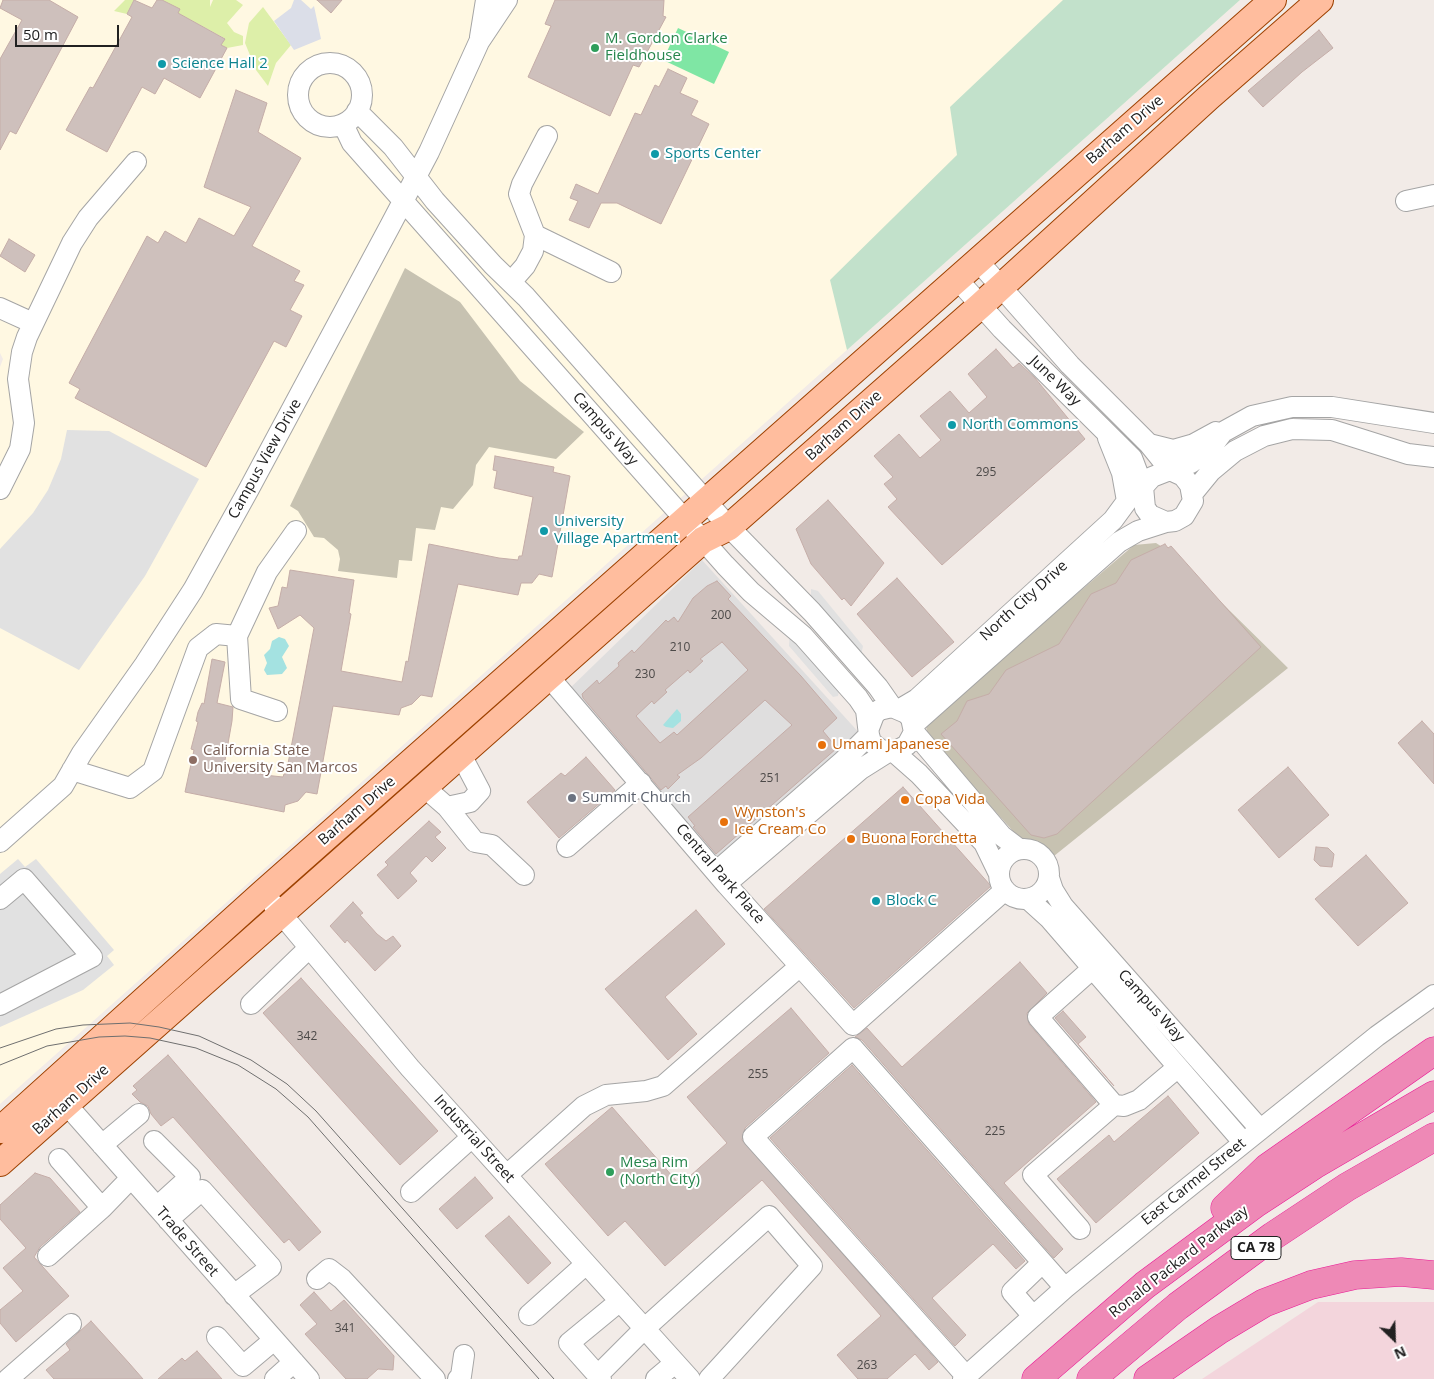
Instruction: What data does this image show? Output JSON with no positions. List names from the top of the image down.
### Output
{
  "streets": {
    "highway": ["CA 78", "Ronald Packard Parkway"],
    "main road": ["Barham Drive"],
    "street": [
      "June Way",
      "Campus Way",
      "Campus View Drive",
      "North City Drive",
      "Central Park Place",
      "Industrial Street",
      "East Carmel Street",
      "Trade Street"
    ]
  },
  "crossings": [
    ["Barham Drive", "June Way"],
    ["Barham Drive", "Campus Way"],
    ["Barham Drive", "Central Park Place"],
    ["Barham Drive", "Industrial Street"],
    ["Barham Drive", "Trade Street"],
    ["June Way", "North City Drive"],
    ["Campus Way", "Campus View Drive"],
    ["Campus Way", "North City Drive"],
    ["Campus Way", "Central Park Place"],
    ["Campus Way", "East Carmel Street"]
  ],
  "places": [
    "M. Gordon Clarke Fieldhouse",
    "Science Hall 2",
    "Sports Center",
    "North Commons",
    "University Village Apartment",
    "Umami Japanese",
    "California State University San Marcos",
    "Summit Church",
    "Copa Vida",
    "Wynston's Ice Cream Co",
    "Buona Forchetta",
    "Block C",
    "Mesa Rim (North City)"
  ],
  "house_numbers": [
    "295",
    "200",
    "210",
    "230",
    "251",
    "342",
    "255",
    "225",
    "341",
    "263"
  ],
  "scale_bar": "50 m",
  "north": "bottom right"
}
